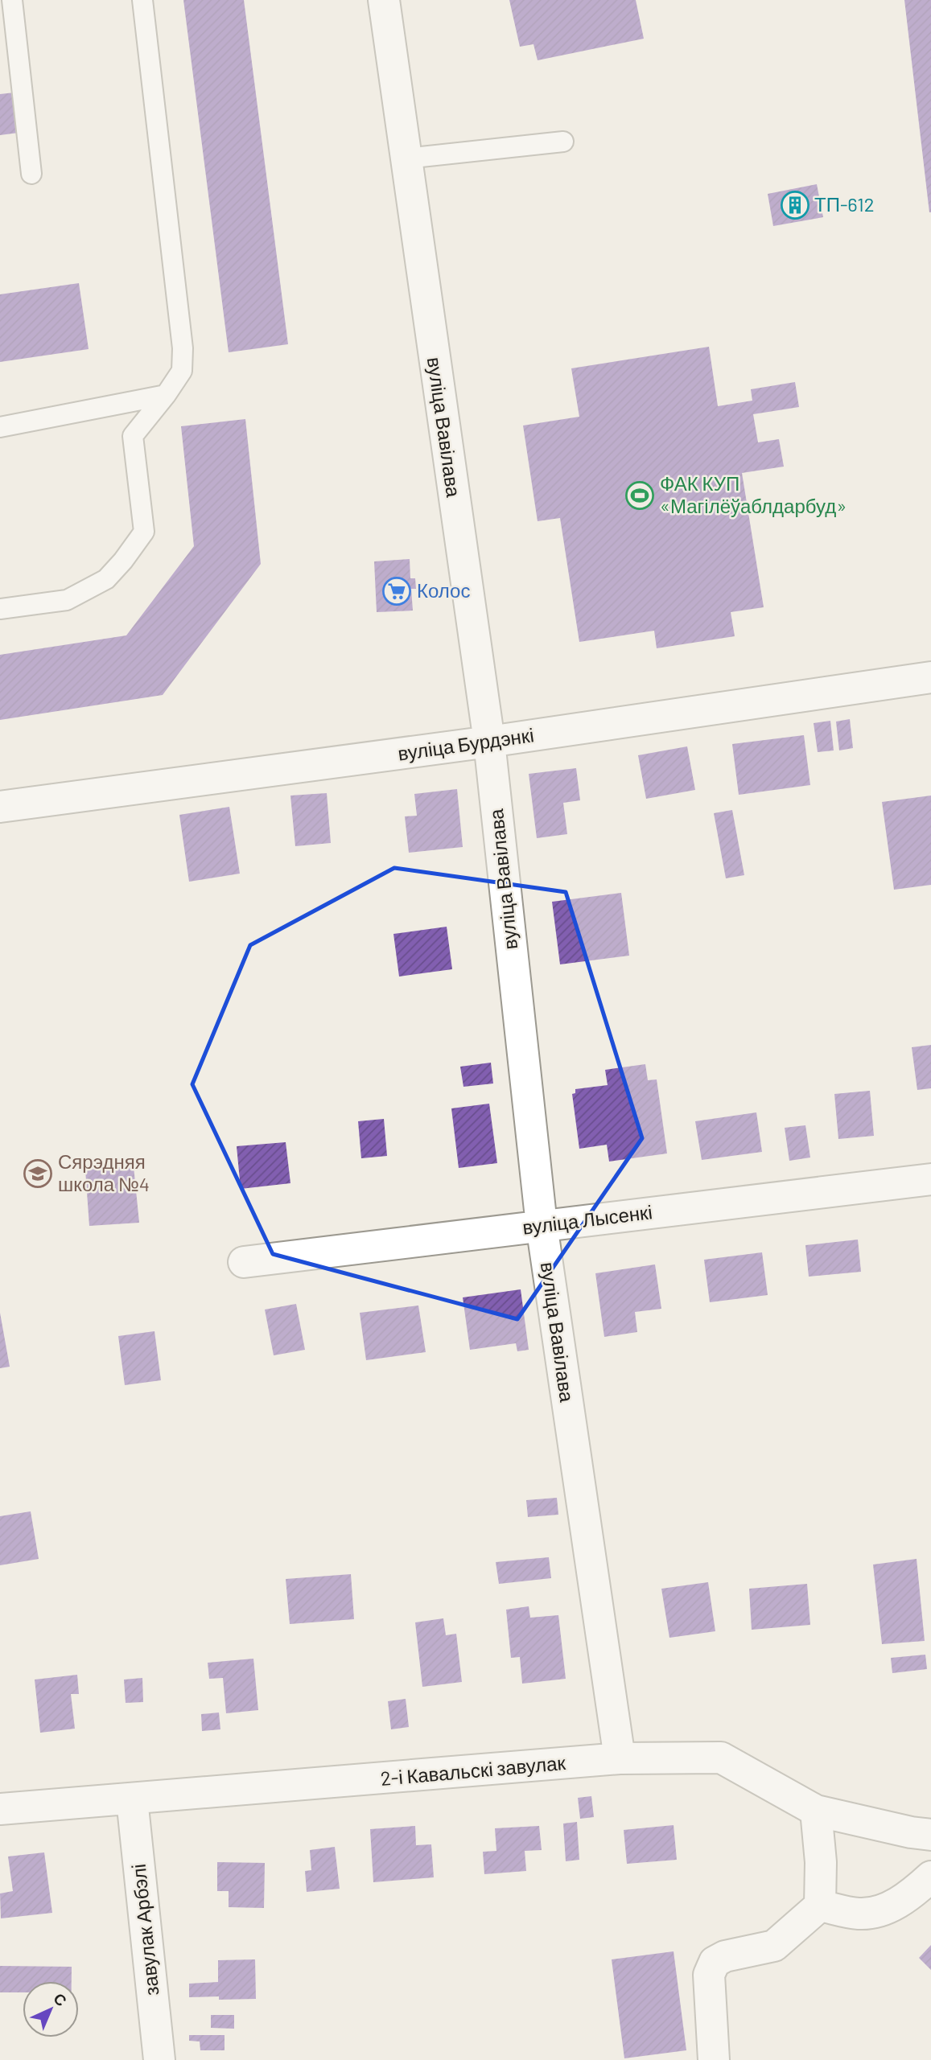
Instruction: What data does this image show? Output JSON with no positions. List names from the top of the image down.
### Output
{
  "streets": {
    "street": [
      "вуліца Вавілава",
      "вуліца Бурдэнкі",
      "вуліца Лысенкі",
      "2-і Кавальскі завулак",
      "завулак Арбэлі"
    ]
  },
  "crossings": [
    ["вуліца Вавілава", "вуліца Бурдэнкі"],
    ["вуліца Вавілава", "вуліца Лысенкі"],
    ["вуліца Вавілава", "2-і Кавальскі завулак"],
    ["2-і Кавальскі завулак", "завулак Арбэлі"]
  ],
  "places": {
    "building": ["ТП-612"],
    "sports": ["ФАК КУП «Магілёўаблдарбуд»"],
    "supermarket": ["Колос"],
    "school or university": ["Сярэдняя школа №4"]
  },
  "north": "top right"
}
